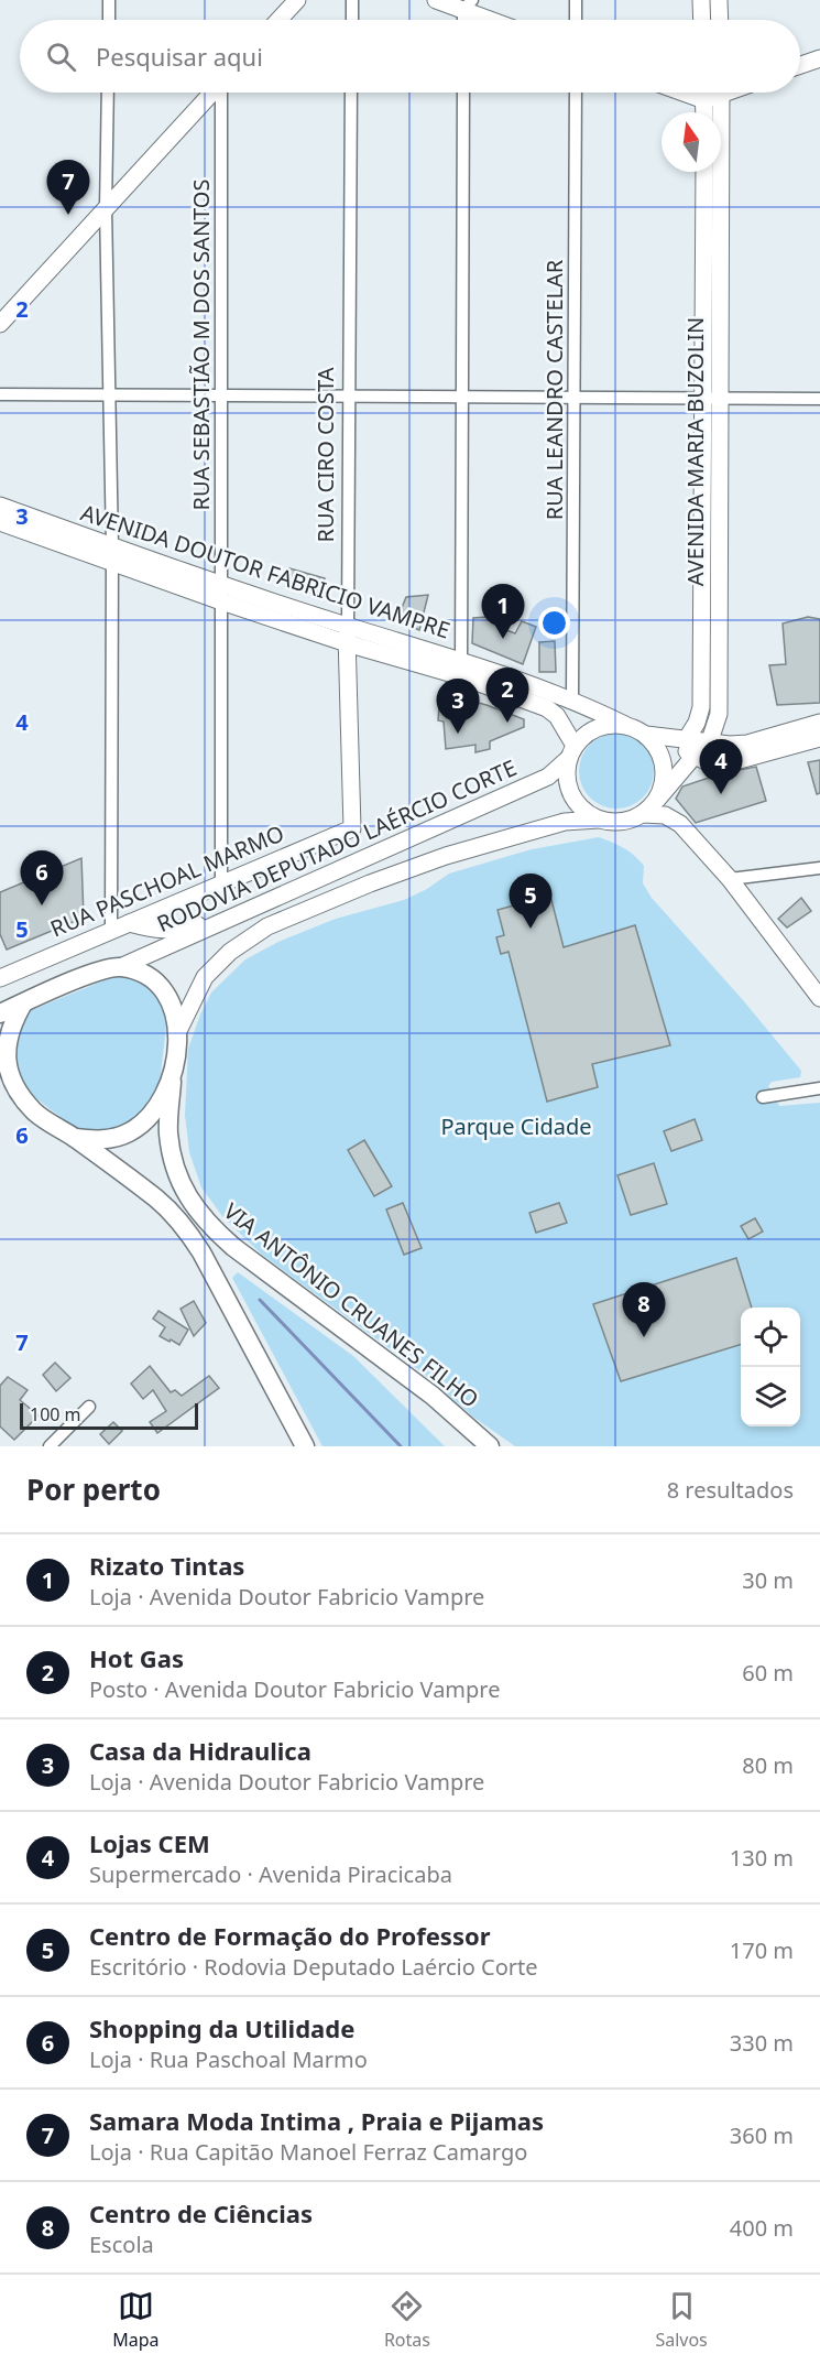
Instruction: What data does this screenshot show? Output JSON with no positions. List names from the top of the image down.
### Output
{
  "streets": {
    "main road": [
      "AVENIDA MARIA BUZOLIN",
      "RUA CIRO COSTA",
      "AVENIDA DOUTOR FABRICIO VAMPRE",
      "RODOVIA DEPUTADO LAÉRCIO CORTE",
      "RUA PASCHOAL MARMO",
      "VIA ANTÔNIO CRUANES FILHO"
    ],
    "street": ["RUA SEBASTIÃO M DOS SANTOS", "RUA LEANDRO CASTELAR"]
  },
  "crossings": [
    ["RUA SEBASTIÃO M DOS SANTOS", "AVENIDA DOUTOR FABRICIO VAMPRE"],
    ["RUA SEBASTIÃO M DOS SANTOS", "RUA PASCHOAL MARMO"],
    ["RUA LEANDRO CASTELAR", "AVENIDA DOUTOR FABRICIO VAMPRE"],
    ["RUA CIRO COSTA", "AVENIDA DOUTOR FABRICIO VAMPRE"],
    ["RUA CIRO COSTA", "RUA PASCHOAL MARMO"],
    ["AVENIDA DOUTOR FABRICIO VAMPRE", "RODOVIA DEPUTADO LAÉRCIO CORTE"],
    ["RODOVIA DEPUTADO LAÉRCIO CORTE", "VIA ANTÔNIO CRUANES FILHO"]
  ],
  "parks": ["Parque Cidade"],
  "scale_bar": "100 m",
  "north": "top",
  "page": {
    "search": "Pesquisar aqui",
    "pins": [
      "7",
      "1",
      "2",
      "3",
      "4",
      "6",
      "5",
      "8"
    ],
    "scale": "100 m",
    "heading": ["Por perto", "8 resultados"],
    "list": [
      {
        "mark": "1",
        "name": "Rizato Tintas",
        "note": "Loja · Avenida Doutor Fabricio Vampre",
        "value": "30 m"
      },
      {
        "mark": "2",
        "name": "Hot Gas",
        "note": "Posto · Avenida Doutor Fabricio Vampre",
        "value": "60 m"
      },
      {
        "mark": "3",
        "name": "Casa da Hidraulica",
        "note": "Loja · Avenida Doutor Fabricio Vampre",
        "value": "80 m"
      },
      {
        "mark": "4",
        "name": "Lojas CEM",
        "note": "Supermercado · Avenida Piracicaba",
        "value": "130 m"
      },
      {
        "mark": "5",
        "name": "Centro de Formação do Professor",
        "note": "Escritório · Rodovia Deputado Laércio Corte",
        "value": "170 m"
      },
      {
        "mark": "6",
        "name": "Shopping da Utilidade",
        "note": "Loja · Rua Paschoal Marmo",
        "value": "330 m"
      },
      {
        "mark": "7",
        "name": "Samara Moda Intima , Praia e Pijamas",
        "note": "Loja · Rua Capitão Manoel Ferraz Camargo",
        "value": "360 m"
      },
      {
        "mark": "8",
        "name": "Centro de Ciências",
        "note": "Escola",
        "value": "400 m"
      }
    ],
    "nav": ["Mapa", "Rotas", "Salvos"]
  },
  "grid": {
    "rows": [
      "2",
      "3",
      "4",
      "5",
      "6",
      "7"
    ]
  }
}
